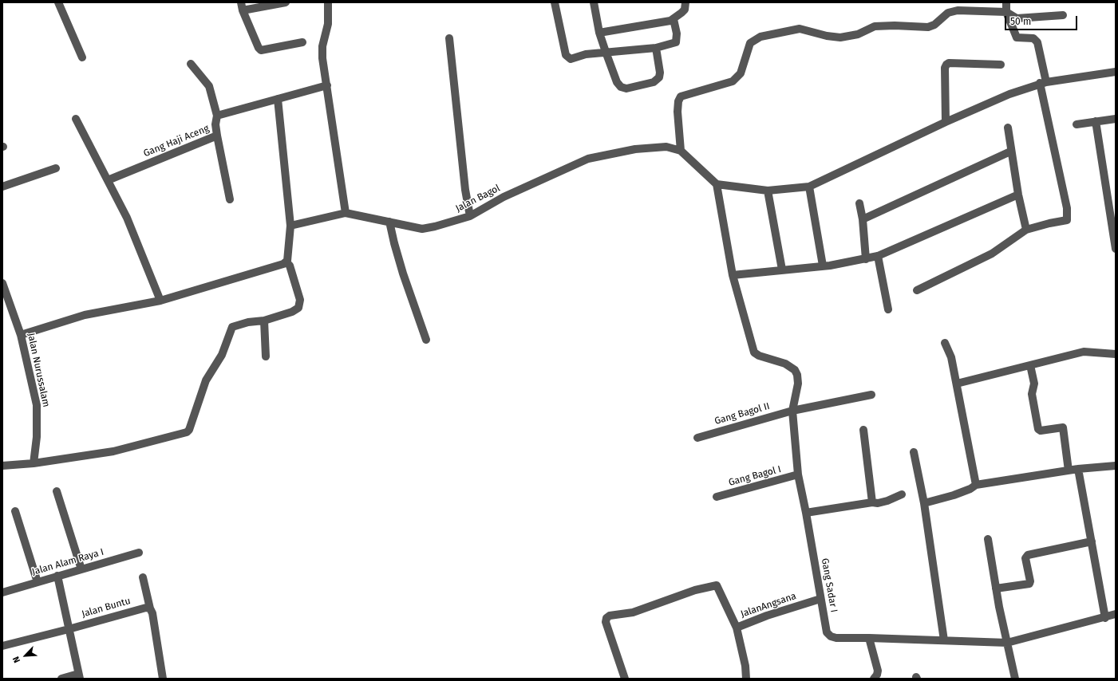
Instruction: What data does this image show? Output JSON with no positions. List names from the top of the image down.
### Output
{
  "streets": {
    "street": [
      "Gang Haji Aceng",
      "Jalan Bagol",
      "Jalan Nurussalam",
      "Gang Bagol II",
      "Gang Bagol I",
      "Jalan Alam Raya I",
      "Gang Sadar I",
      "JalanAngsana",
      "Jalan Buntu"
    ]
  },
  "crossings": [
    ["Gang Bagol II", "Gang Sadar I"],
    ["Gang Bagol I", "Gang Sadar I"],
    ["Gang Sadar I", "JalanAngsana"]
  ],
  "scale_bar": "50 m",
  "north": "bottom left"
}
